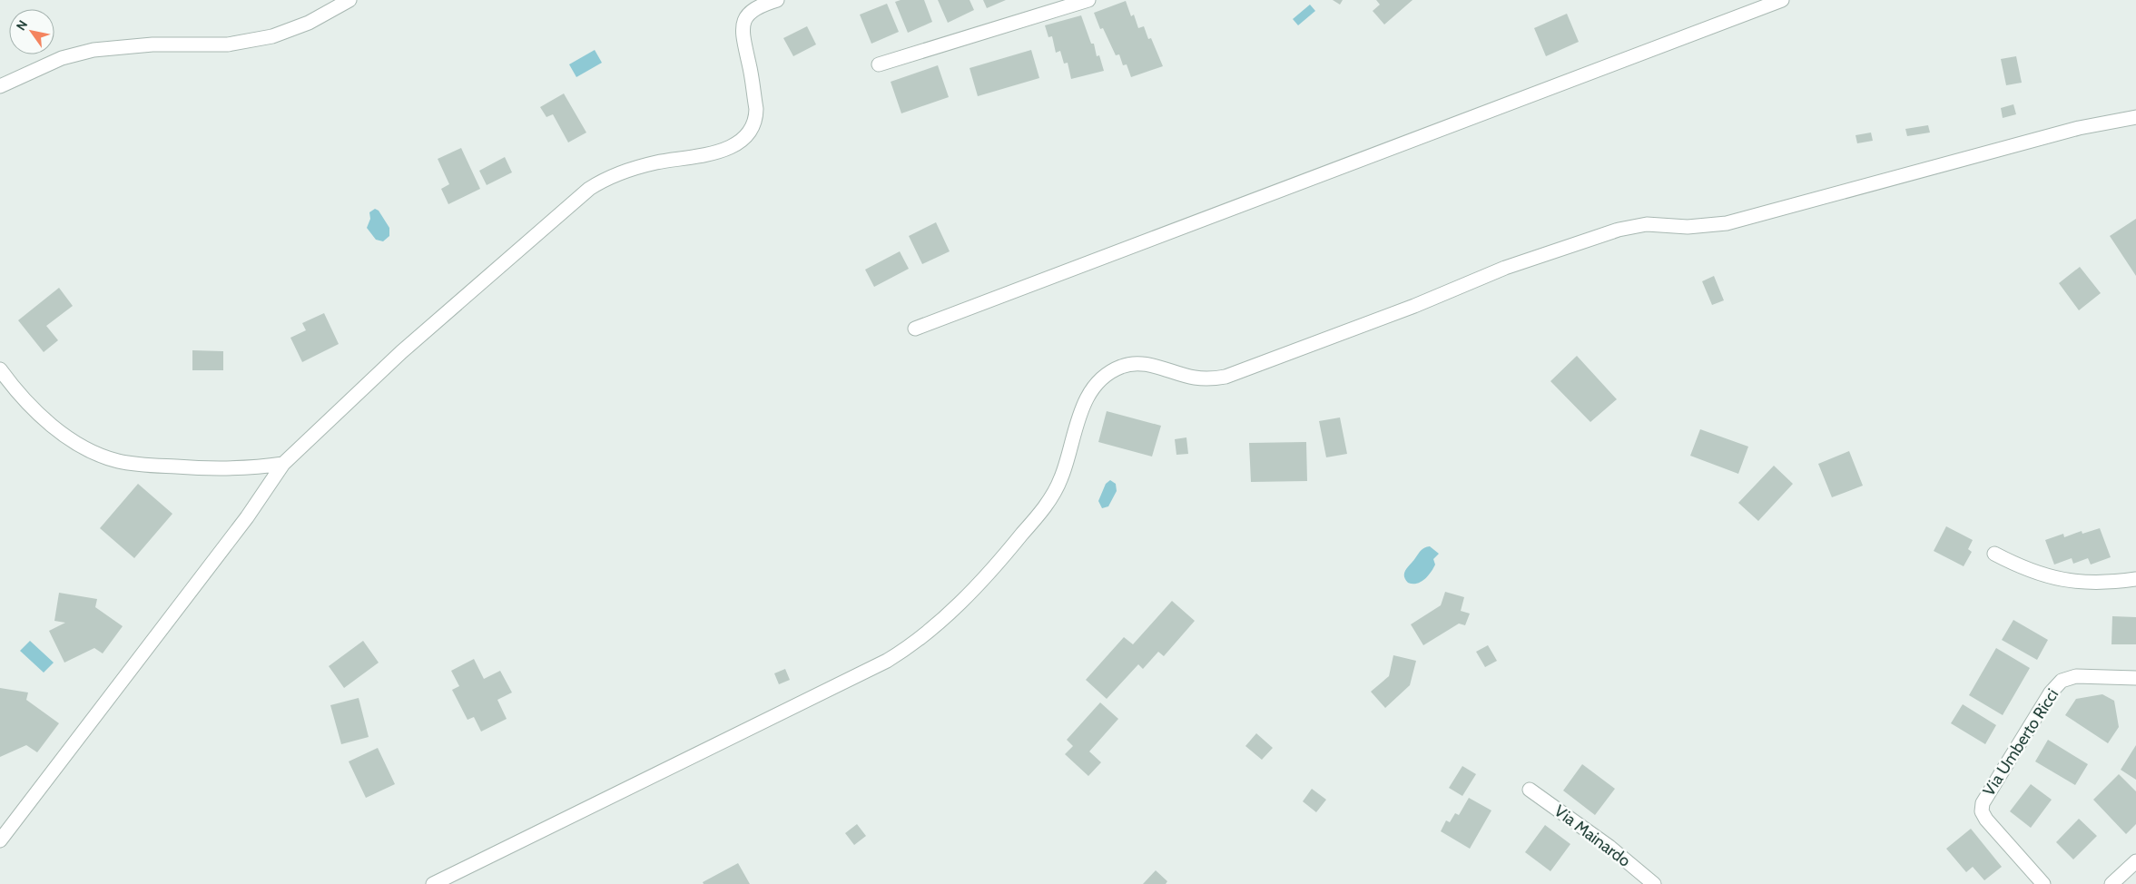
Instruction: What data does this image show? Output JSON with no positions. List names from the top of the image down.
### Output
{
  "streets": {
    "street": ["Via Umberto Ricci", "Via Mainardo"]
  },
  "north": "top left"
}
